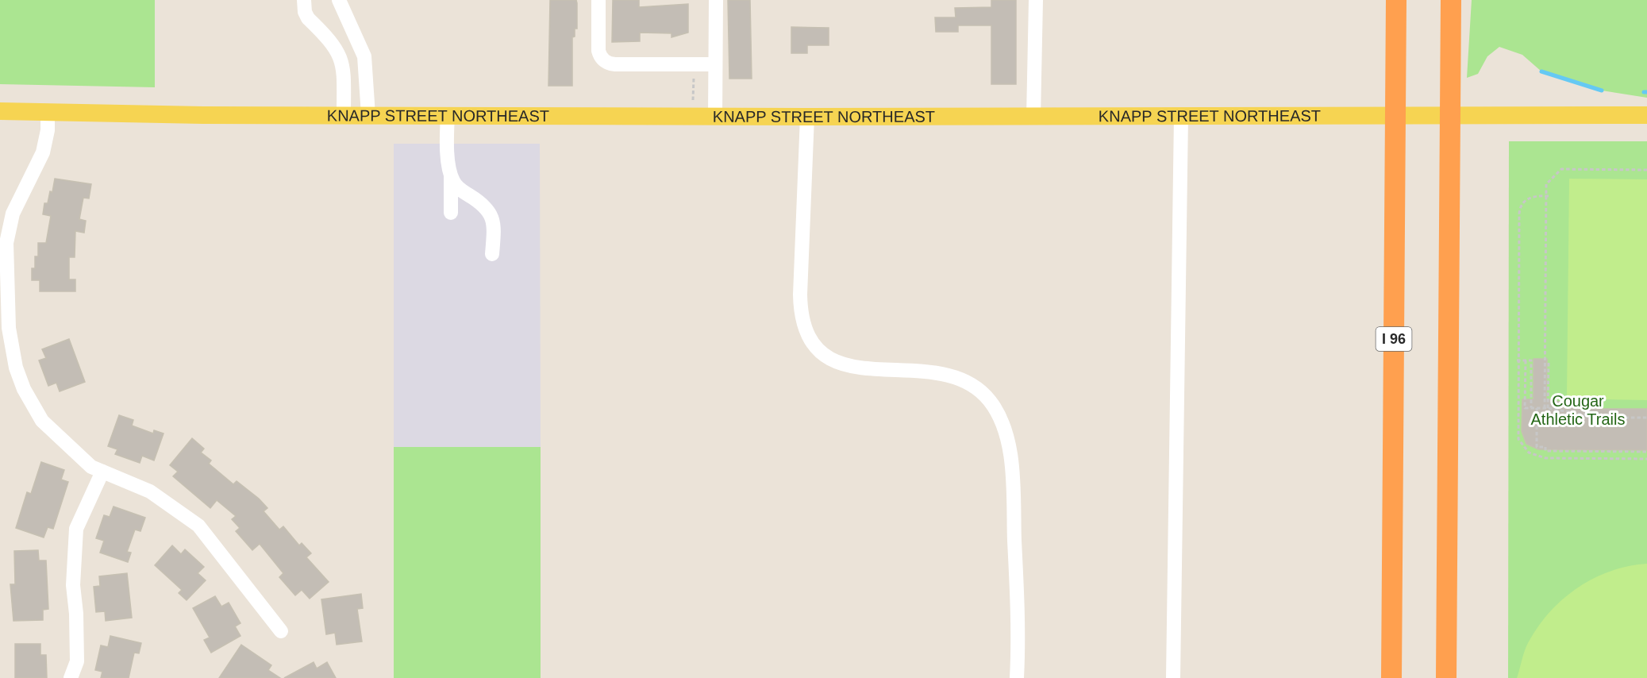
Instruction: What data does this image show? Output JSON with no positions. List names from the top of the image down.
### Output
{
  "streets": {
    "highway": ["I 96"],
    "main road": ["KNAPP STREET NORTHEAST"]
  },
  "parks": ["Cougar Athletic Trails"]
}
